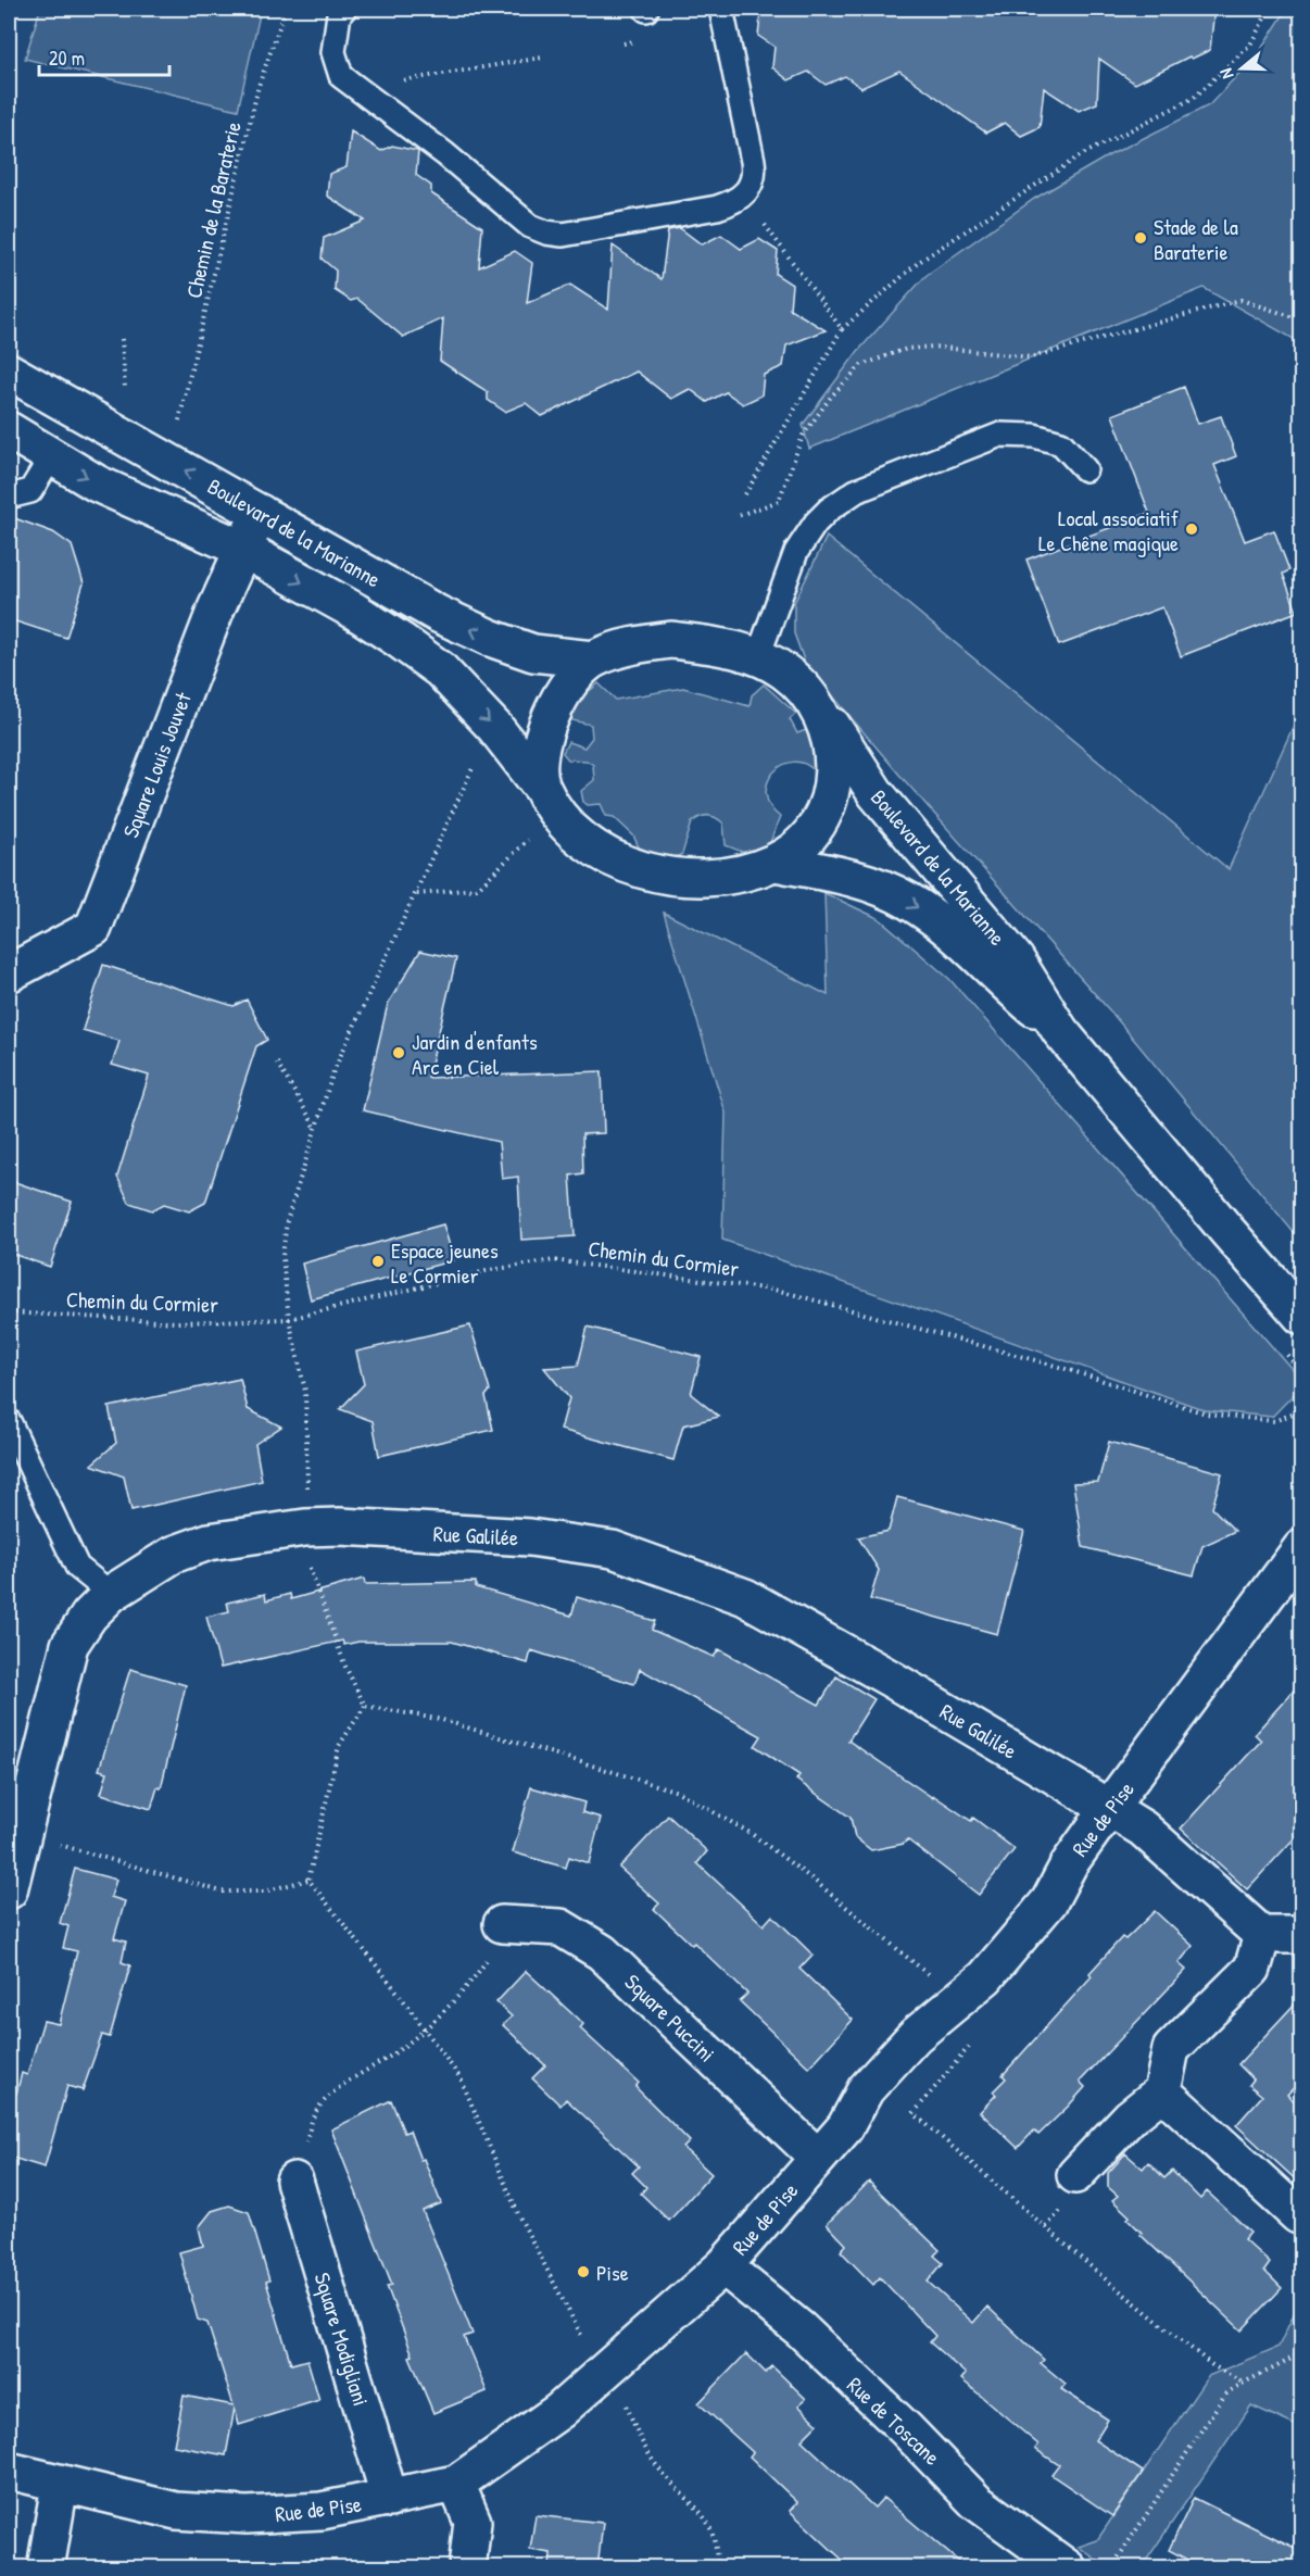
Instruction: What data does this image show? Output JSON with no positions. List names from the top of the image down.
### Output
{
  "streets": {
    "street": [
      "Boulevard de la Marianne",
      "Square Louis Jouvet",
      "Rue Galilée",
      "Rue de Pise",
      "Square Puccini",
      "Square Modigliani",
      "Rue de Toscane"
    ],
    "path": ["Chemin de la Baraterie", "Chemin du Cormier"]
  },
  "crossings": [
    ["Boulevard de la Marianne", "Square Louis Jouvet"],
    ["Rue Galilée", "Rue de Pise"],
    ["Rue de Pise", "Square Puccini"],
    ["Rue de Pise", "Square Modigliani"],
    ["Rue de Pise", "Rue de Toscane"]
  ],
  "places": [
    "Stade de la Baraterie",
    "Local associatif Le Chêne magique",
    "Jardin d'enfants Arc en Ciel",
    "Espace jeunes Le Cormier",
    "Pise"
  ],
  "scale_bar": "20 m",
  "north": "left"
}
